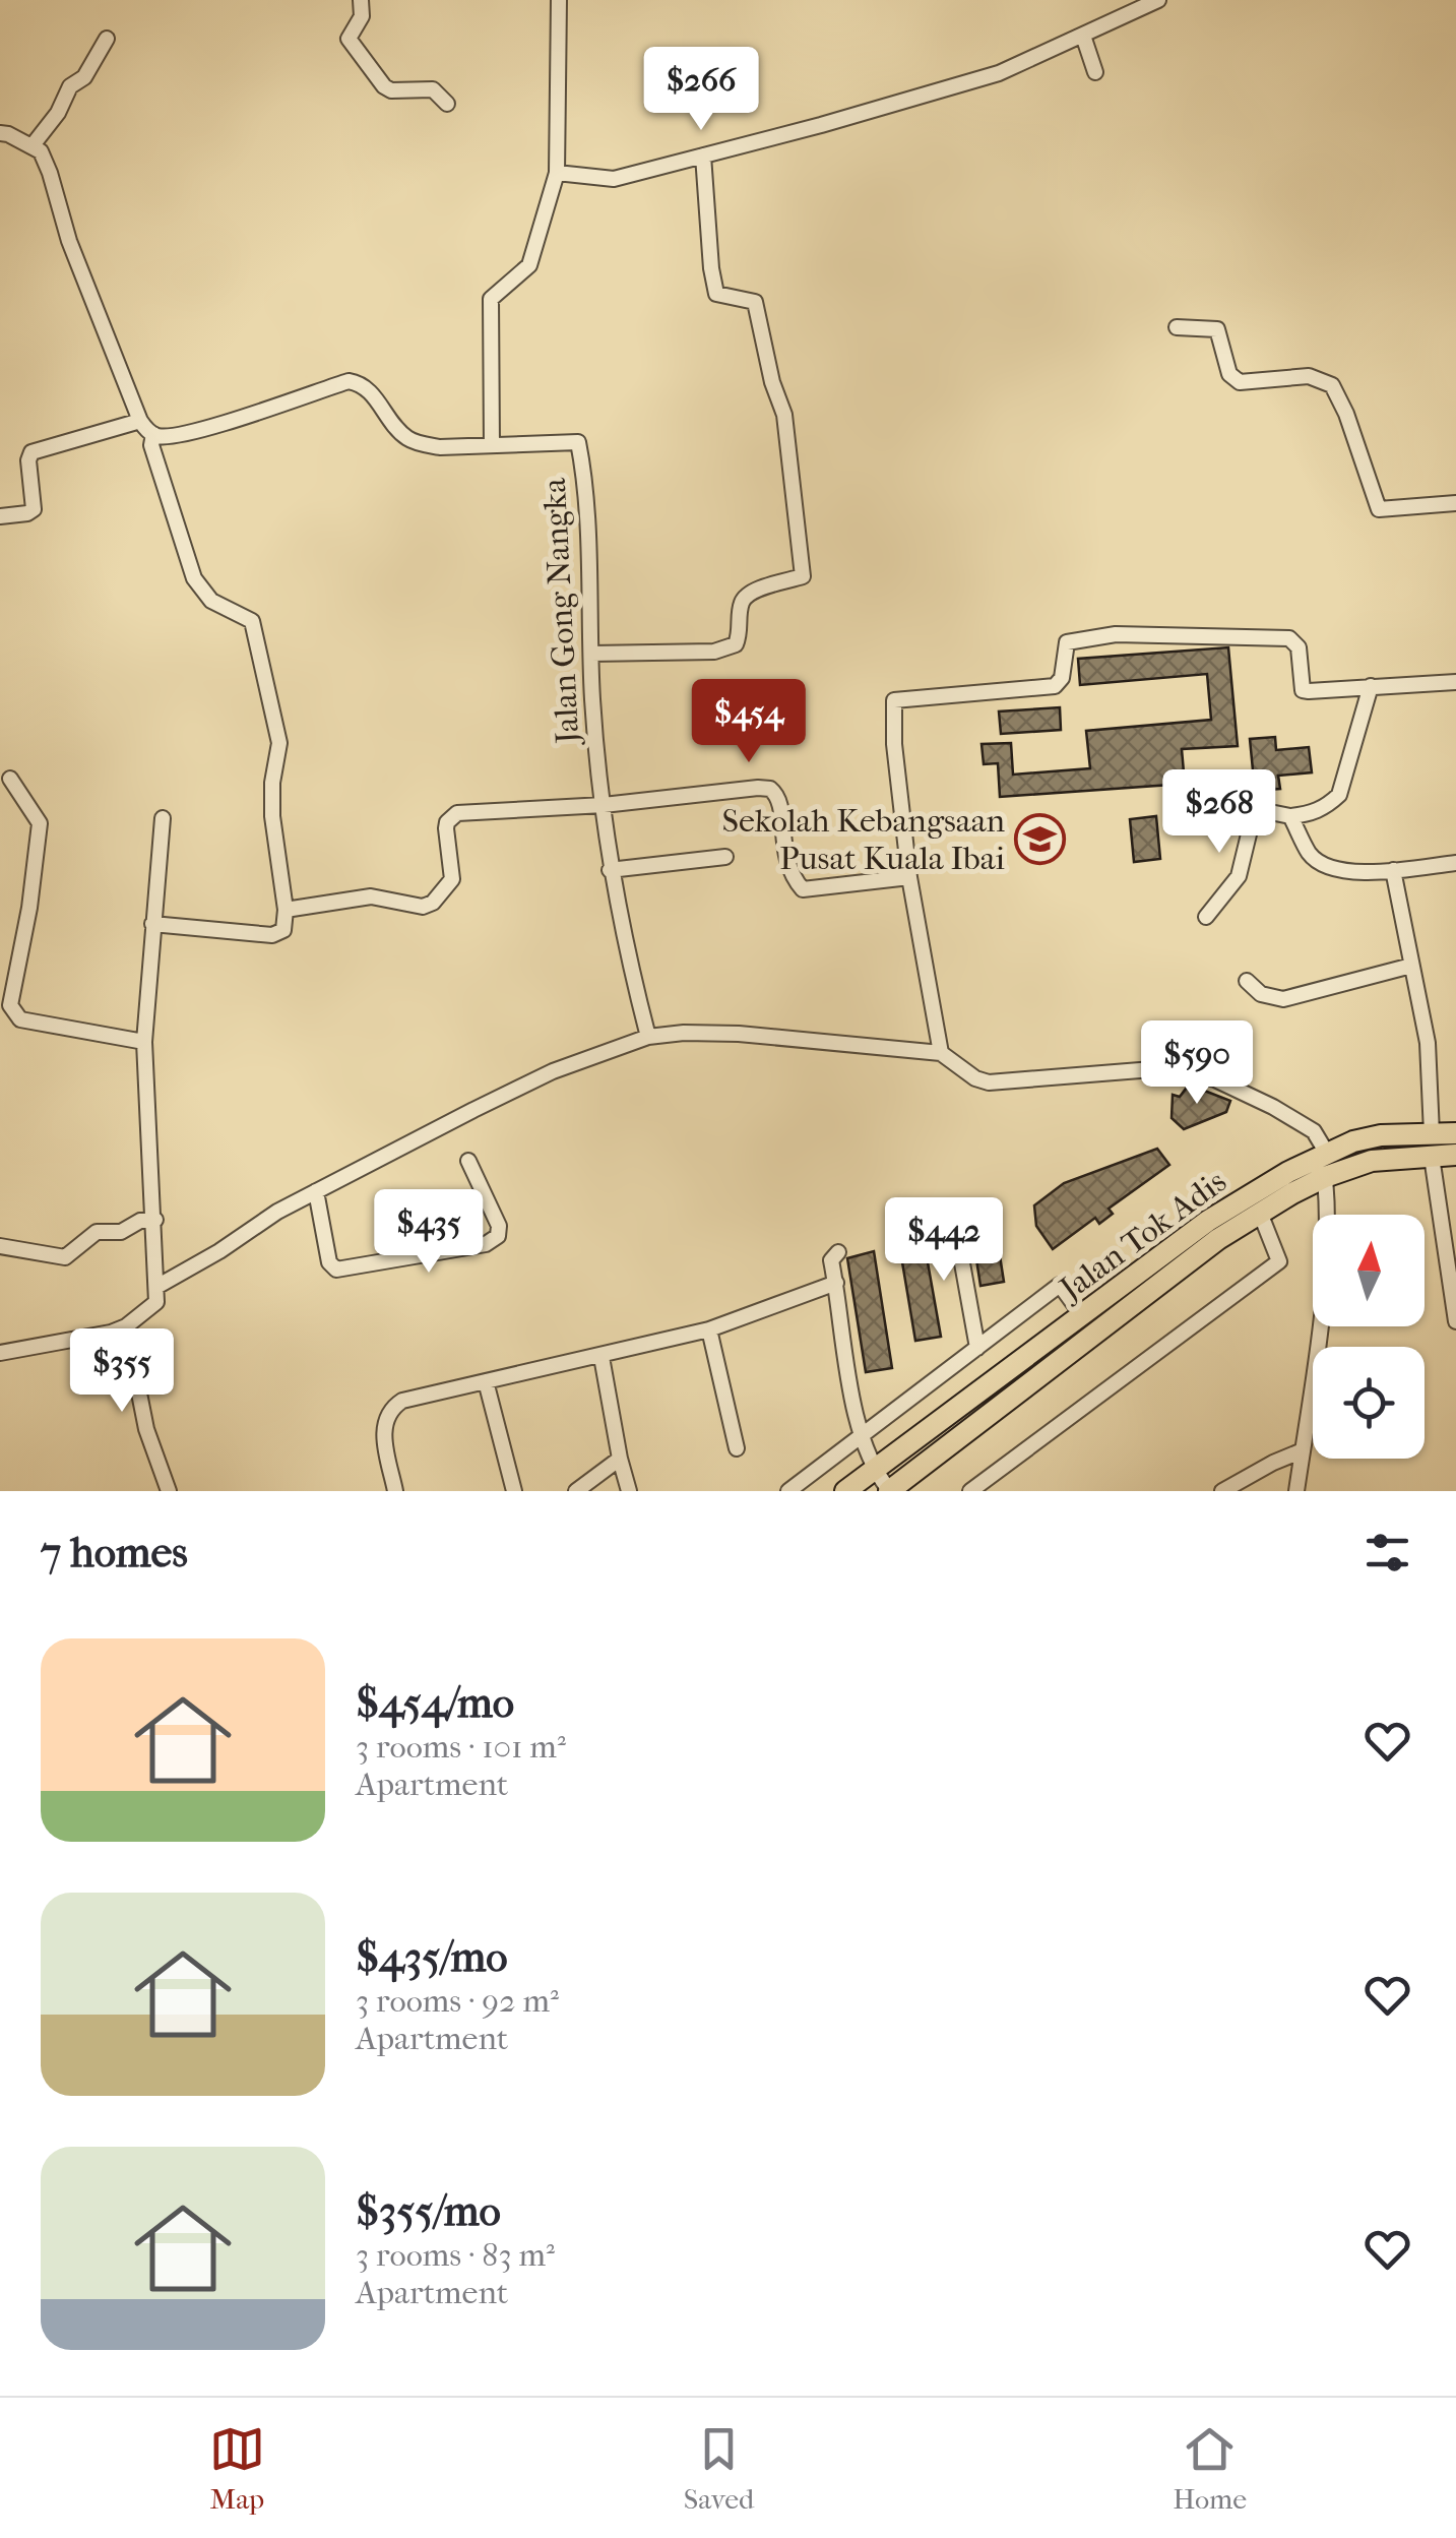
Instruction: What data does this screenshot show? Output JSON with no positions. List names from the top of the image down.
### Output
{
  "streets": {
    "main road": ["Jalan Tok Adis"],
    "street": ["Jalan Gong Nangka"]
  },
  "places": {
    "school or university": ["Sekolah Kebangsaan Pusat Kuala Ibai"]
  },
  "north": "top",
  "page": {
    "price": [
      "$266",
      "$454",
      "$268",
      "$590",
      "$435",
      "$442",
      "$355"
    ],
    "heading": "7 homes",
    "list": [
      {
        "name": "$454/mo",
        "note": "3 rooms · 101 m² · Apartment"
      },
      {
        "name": "$435/mo",
        "note": "3 rooms · 92 m² · Apartment"
      },
      {
        "name": "$355/mo",
        "note": "3 rooms · 83 m² · Apartment"
      }
    ],
    "tabs": ["Map", "Saved", "Home"]
  }
}
